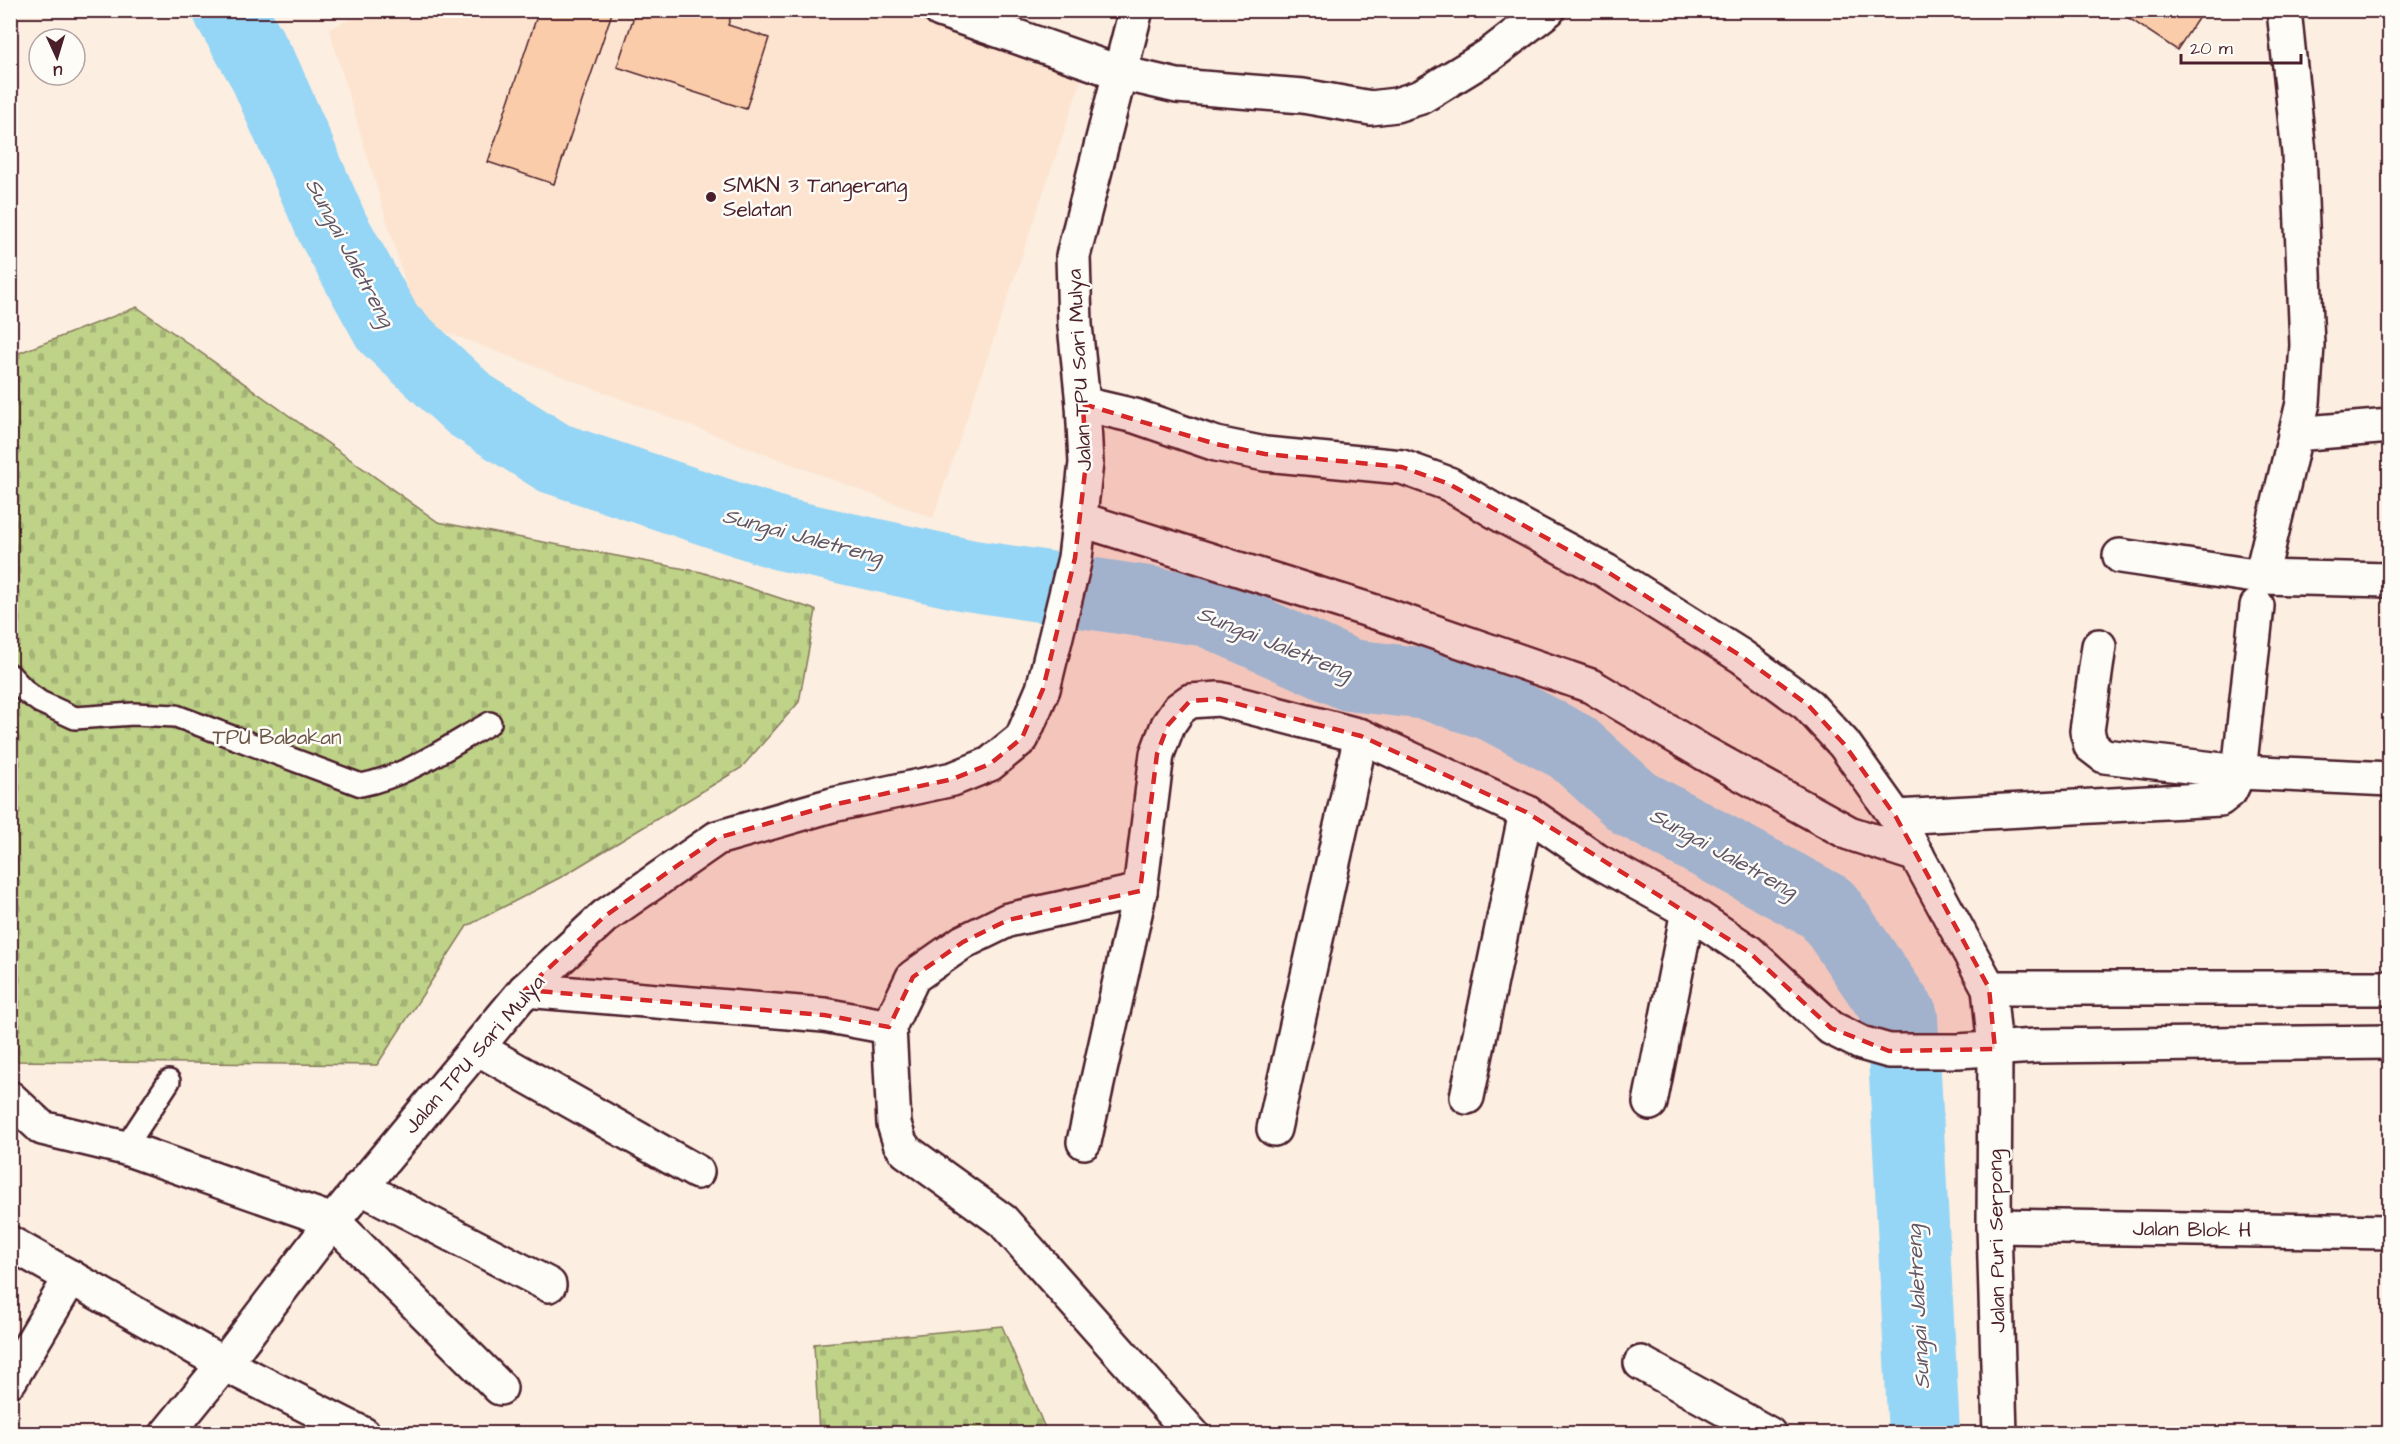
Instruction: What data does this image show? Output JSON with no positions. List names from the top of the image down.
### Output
{
  "streets": {
    "street": ["Jalan TPU Sari Mulya", "Jalan Blok H", "Jalan Puri Serpong"]
  },
  "crossings": [
    ["Jalan Blok H", "Jalan Puri Serpong"]
  ],
  "water": ["Sungai Jaletreng"],
  "parks": ["TPU Babakan"],
  "places": ["SMKN 3 Tangerang Selatan"],
  "scale_bar": "20 m",
  "north": "bottom"
}
